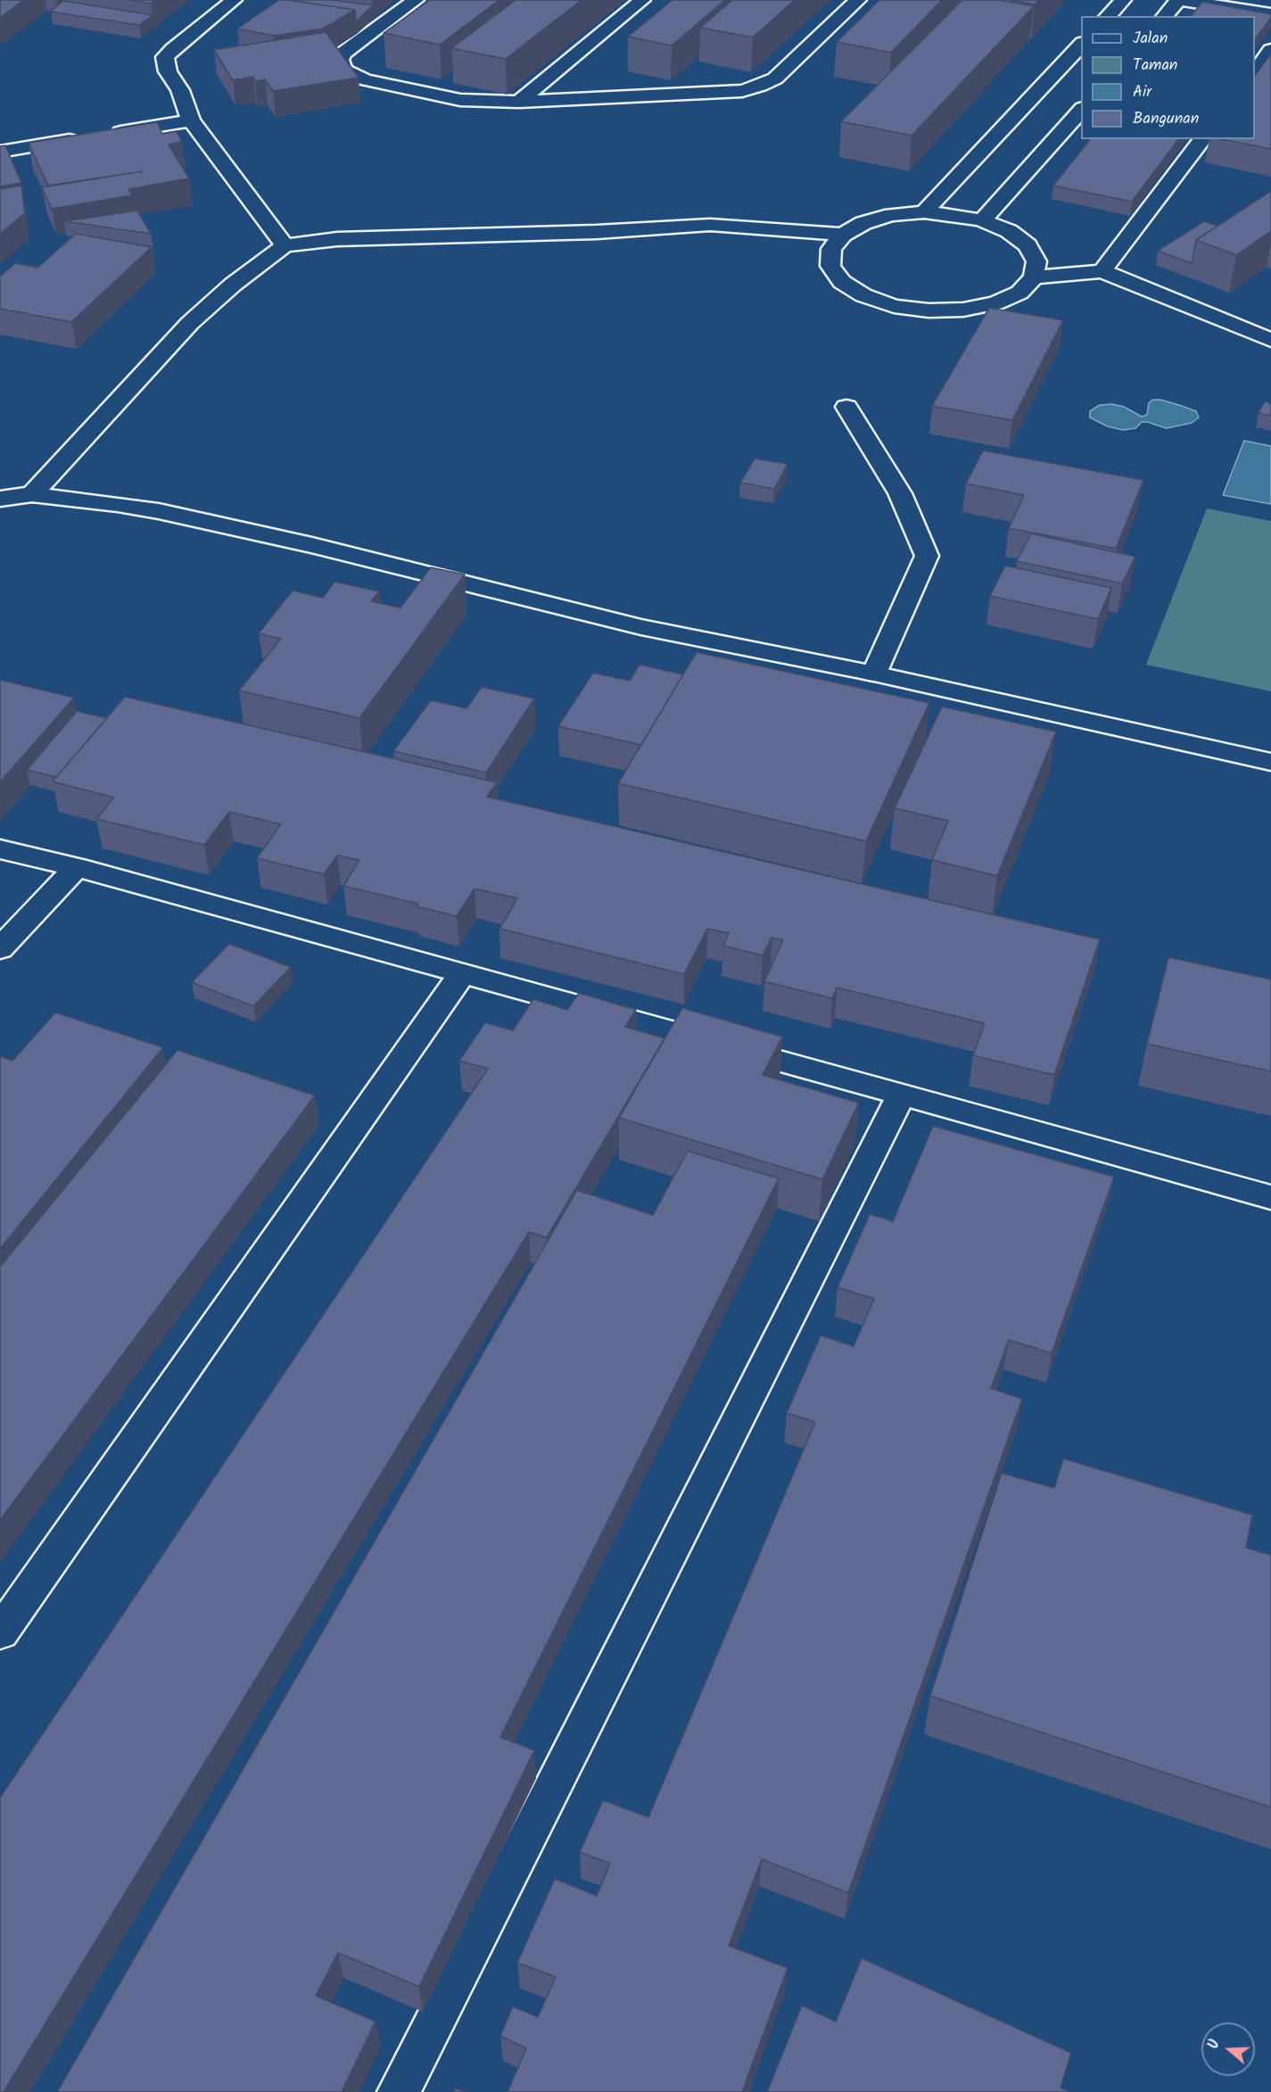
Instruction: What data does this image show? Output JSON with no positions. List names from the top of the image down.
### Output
{
  "legend": [
    "Jalan",
    "Taman",
    "Air",
    "Bangunan"
  ],
  "north": "left"
}
